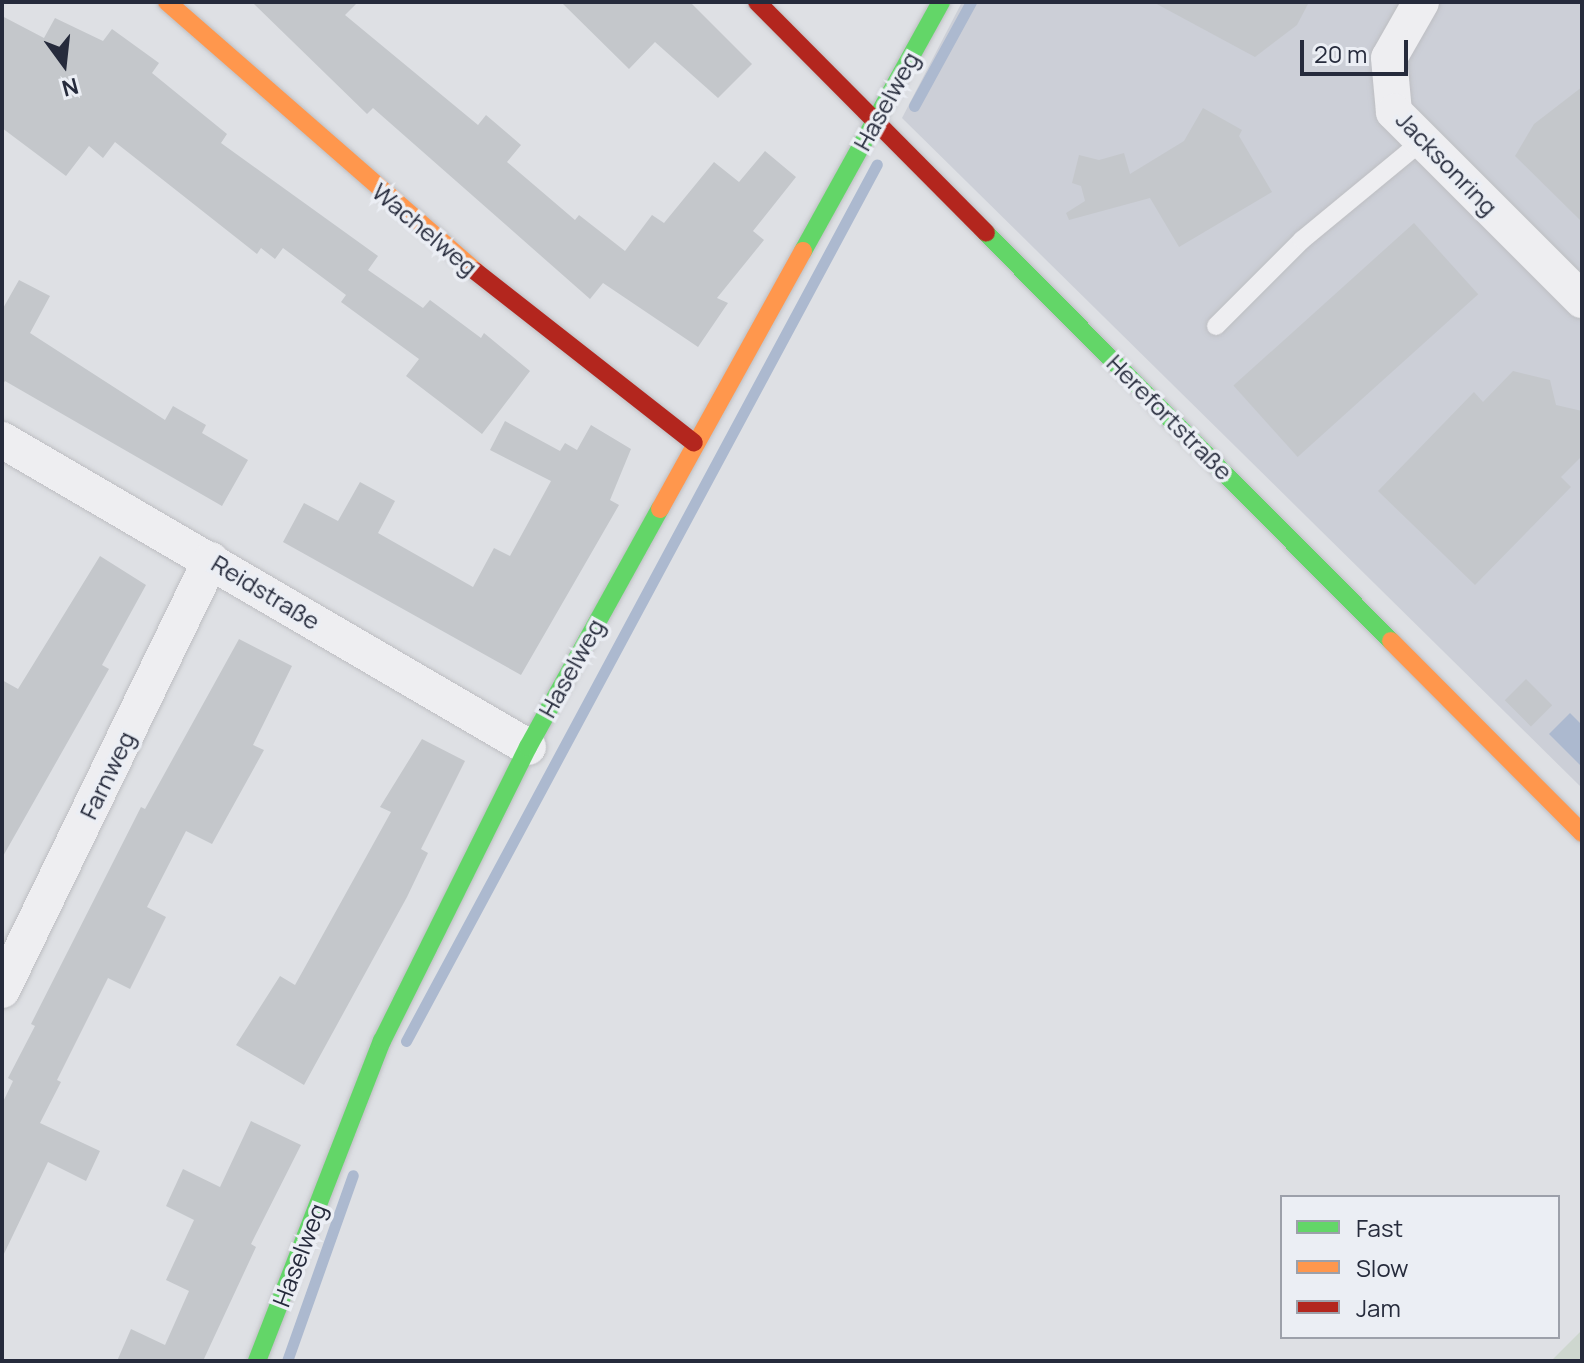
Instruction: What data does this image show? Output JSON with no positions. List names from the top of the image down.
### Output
{
  "streets": {
    "street": [
      "Haselweg",
      "Jacksonring",
      "Wachelweg",
      "Herefortstraße",
      "Reidstraße",
      "Farnweg"
    ]
  },
  "crossings": [
    ["Haselweg", "Wachelweg"],
    ["Haselweg", "Herefortstraße"],
    ["Haselweg", "Reidstraße"],
    ["Reidstraße", "Farnweg"]
  ],
  "legend": ["Fast", "Slow", "Jam"],
  "scale_bar": "20 m",
  "north": "bottom"
}
